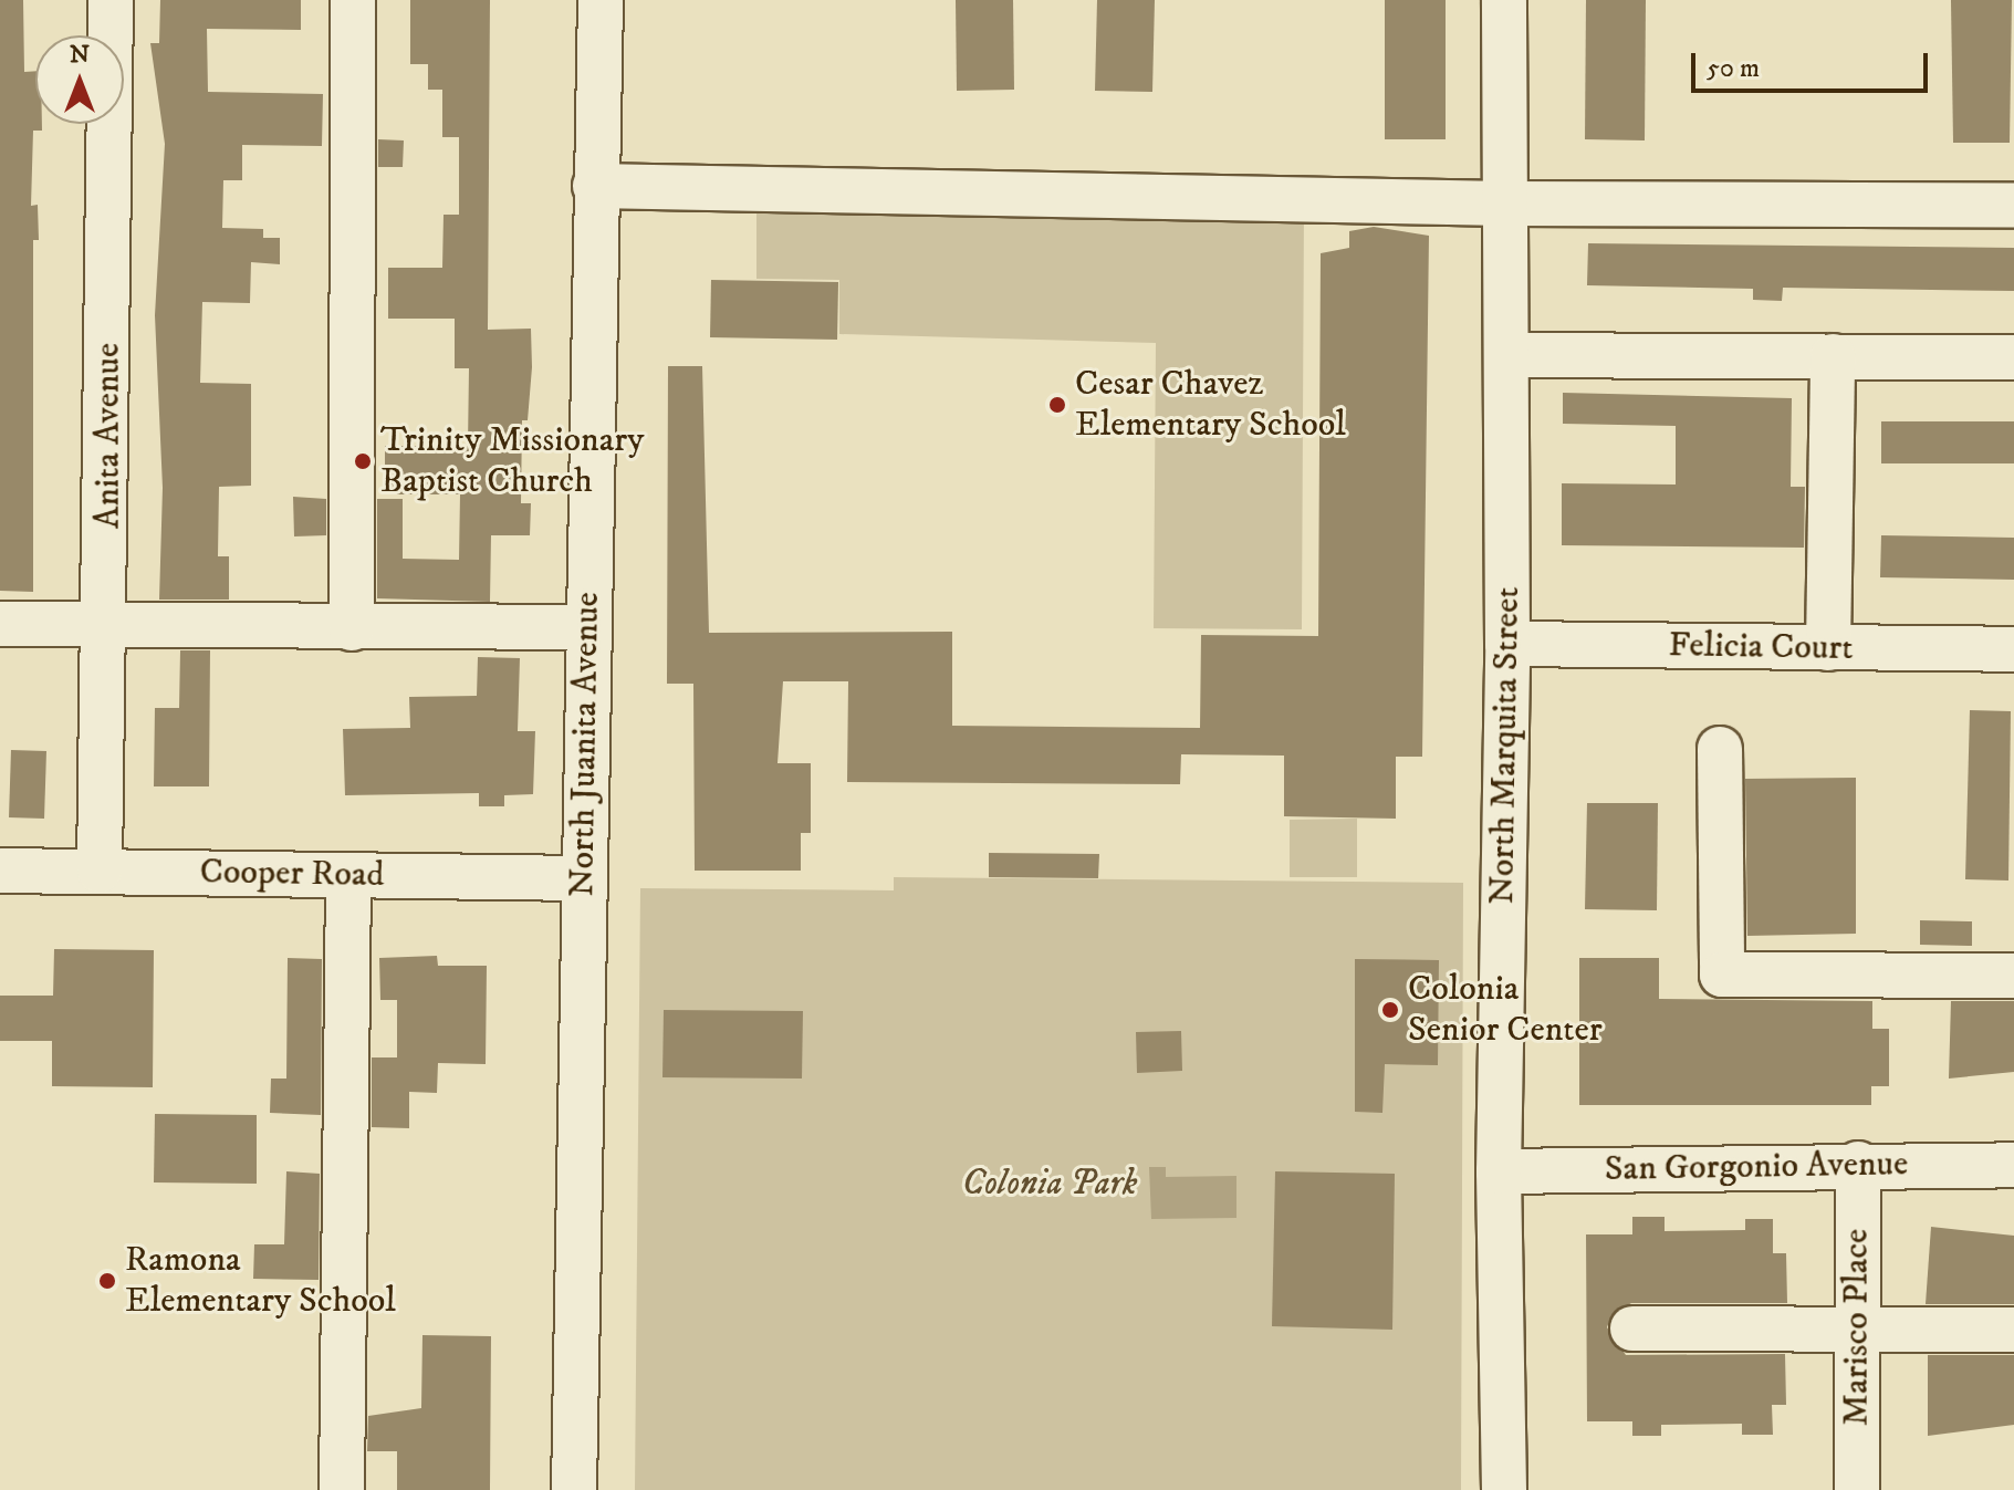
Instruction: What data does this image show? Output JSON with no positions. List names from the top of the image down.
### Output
{
  "streets": {
    "street": [
      "Anita Avenue",
      "Felicia Court",
      "North Juanita Avenue",
      "North Marquita Street",
      "Cooper Road",
      "San Gorgonio Avenue",
      "Marisco Place"
    ]
  },
  "crossings": [
    ["Anita Avenue", "Cooper Road"],
    ["Felicia Court", "North Marquita Street"],
    ["North Juanita Avenue", "Cooper Road"],
    ["North Marquita Street", "San Gorgonio Avenue"],
    ["San Gorgonio Avenue", "Marisco Place"]
  ],
  "parks": ["Colonia Park"],
  "places": [
    "Cesar Chavez Elementary School",
    "Trinity Missionary Baptist Church",
    "Colonia Senior Center",
    "Ramona Elementary School"
  ],
  "scale_bar": "50 m",
  "north": "top"
}
